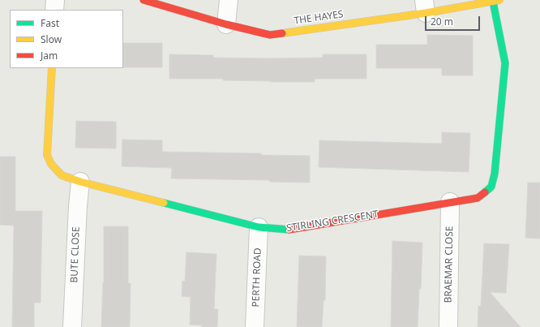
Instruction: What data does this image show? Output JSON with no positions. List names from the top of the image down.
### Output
{
  "streets": {
    "street": [
      "THE HAYES",
      "STIRLING CRESCENT",
      "BUTE CLOSE",
      "BRAEMAR CLOSE",
      "PERTH ROAD"
    ]
  },
  "crossings": [
    ["THE HAYES", "STIRLING CRESCENT"],
    ["STIRLING CRESCENT", "BUTE CLOSE"],
    ["STIRLING CRESCENT", "BRAEMAR CLOSE"],
    ["STIRLING CRESCENT", "PERTH ROAD"]
  ],
  "legend": ["Fast", "Slow", "Jam"],
  "scale_bar": "20 m"
}
